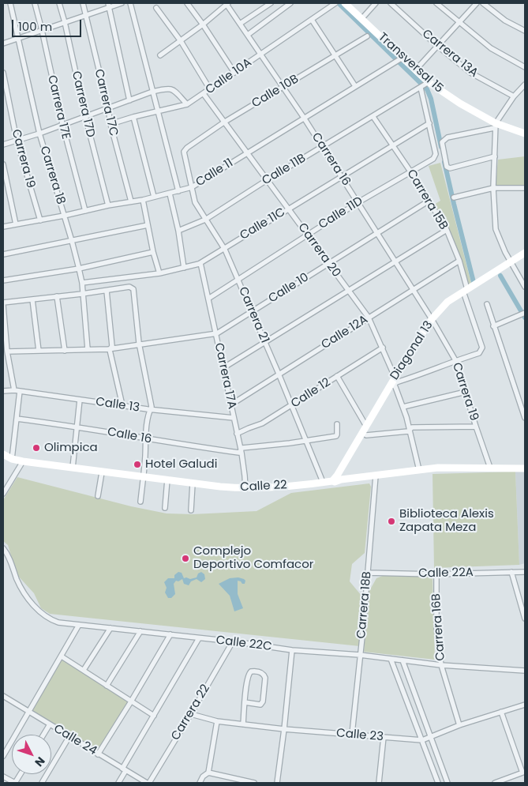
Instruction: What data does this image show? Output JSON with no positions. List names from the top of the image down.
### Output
{
  "streets": {
    "street": [
      "Carrera 13A",
      "Transversal 15",
      "Calle 10A",
      "Calle 10B",
      "Carrera 17C",
      "Carrera 17D",
      "Carrera 17E",
      "Carrera 19",
      "Carrera 16",
      "Calle 11B",
      "Calle 11",
      "Carrera 18",
      "Carrera 15B",
      "Calle 11D",
      "Calle 11C",
      "Carrera 20",
      "Calle 10",
      "Carrera 21",
      "Calle 12A",
      "Diagonal 13",
      "Carrera 17A",
      "Calle 12",
      "Calle 13",
      "Calle 16",
      "Calle 22",
      "Calle 22A",
      "Carrera 18B",
      "Carrera 16B",
      "Calle 22C",
      "Carrera 22",
      "Calle 23",
      "Calle 24"
    ]
  },
  "crossings": [
    ["Transversal 15", "Calle 11B"],
    ["Transversal 15", "Calle 11"],
    ["Calle 10A", "Carrera 17C"],
    ["Calle 10A", "Carrera 16"],
    ["Calle 10A", "Carrera 20"],
    ["Calle 10B", "Carrera 16"],
    ["Calle 10B", "Carrera 20"],
    ["Calle 10B", "Carrera 21"],
    ["Carrera 17C", "Calle 11"],
    ["Carrera 17D", "Calle 11"],
    ["Carrera 17E", "Calle 11"],
    ["Carrera 19", "Carrera 16"],
    ["Carrera 19", "Calle 11"],
    ["Carrera 19", "Diagonal 13"],
    ["Carrera 19", "Calle 22"],
    ["Carrera 16", "Calle 11B"],
    ["Carrera 16", "Calle 11"],
    ["Carrera 16", "Calle 11D"],
    ["Carrera 16", "Calle 11C"],
    ["Carrera 16", "Calle 10"],
    ["Carrera 16", "Calle 12A"],
    ["Carrera 16", "Diagonal 13"],
    ["Calle 11B", "Carrera 15B"],
    ["Calle 11B", "Carrera 20"],
    ["Calle 11B", "Carrera 21"],
    ["Calle 11", "Carrera 18"],
    ["Calle 11", "Carrera 20"],
    ["Calle 11", "Carrera 21"],
    ["Carrera 18", "Calle 11C"],
    ["Carrera 15B", "Calle 11D"],
    ["Carrera 15B", "Calle 11C"],
    ["Carrera 15B", "Calle 10"],
    ["Carrera 15B", "Calle 12A"],
    ["Carrera 15B", "Diagonal 13"],
    ["Calle 11D", "Calle 11C"],
    ["Calle 11D", "Carrera 20"],
    ["Calle 11D", "Carrera 21"],
    ["Calle 11D", "Carrera 17A"],
    ["Calle 11C", "Carrera 20"],
    ["Calle 11C", "Carrera 21"],
    ["Calle 11C", "Carrera 17A"],
    ["Carrera 20", "Calle 10"],
    ["Carrera 20", "Calle 12A"],
    ["Carrera 20", "Diagonal 13"],
    ["Carrera 20", "Calle 12"],
    ["Calle 10", "Carrera 21"],
    ["Calle 10", "Carrera 17A"],
    ["Carrera 21", "Calle 12A"],
    ["Carrera 21", "Calle 12"],
    ["Carrera 21", "Calle 16"],
    ["Carrera 21", "Calle 22"],
    ["Calle 12A", "Carrera 17A"],
    ["Diagonal 13", "Calle 22"],
    ["Carrera 17A", "Calle 12"],
    ["Carrera 17A", "Calle 13"],
    ["Carrera 17A", "Calle 16"],
    ["Carrera 17A", "Calle 22"],
    ["Calle 22", "Carrera 18B"],
    ["Calle 22A", "Carrera 18B"],
    ["Calle 22A", "Carrera 16B"],
    ["Carrera 18B", "Calle 22C"],
    ["Carrera 18B", "Calle 23"],
    ["Carrera 16B", "Calle 22C"],
    ["Carrera 16B", "Calle 23"],
    ["Calle 22C", "Carrera 22"],
    ["Carrera 22", "Calle 23"],
    ["Carrera 22", "Calle 24"]
  ],
  "places": [
    "Olimpica",
    "Hotel Galudi",
    "Biblioteca Alexis Zapata Meza",
    "Complejo Deportivo Comfacor"
  ],
  "scale_bar": "100 m",
  "north": "bottom right"
}
